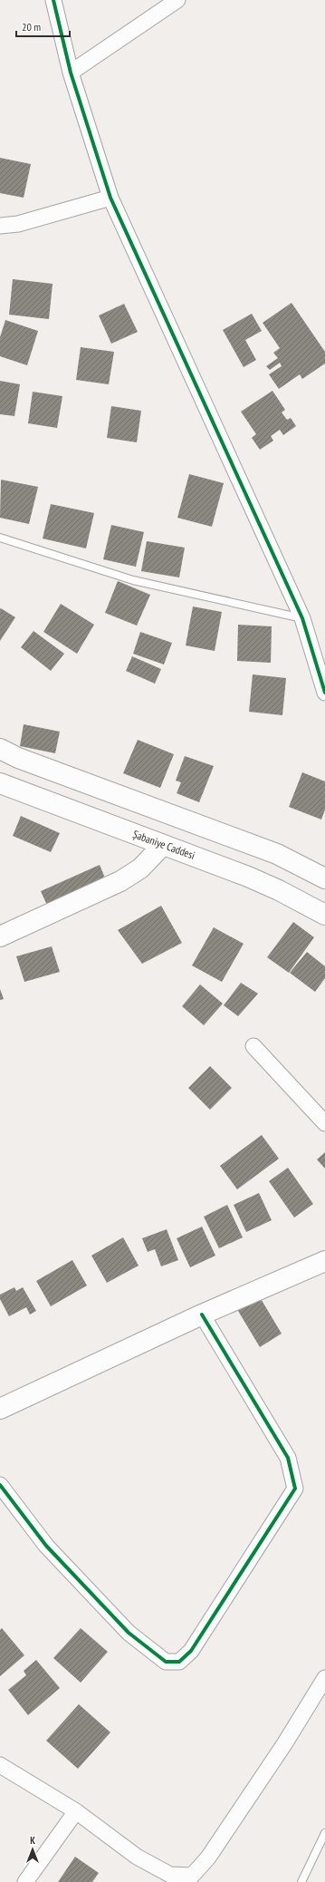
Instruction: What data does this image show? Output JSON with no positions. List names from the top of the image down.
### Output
{
  "streets": {
    "main road": ["Şabaniye Caddesi"]
  },
  "scale_bar": "20 m",
  "north": "top"
}
